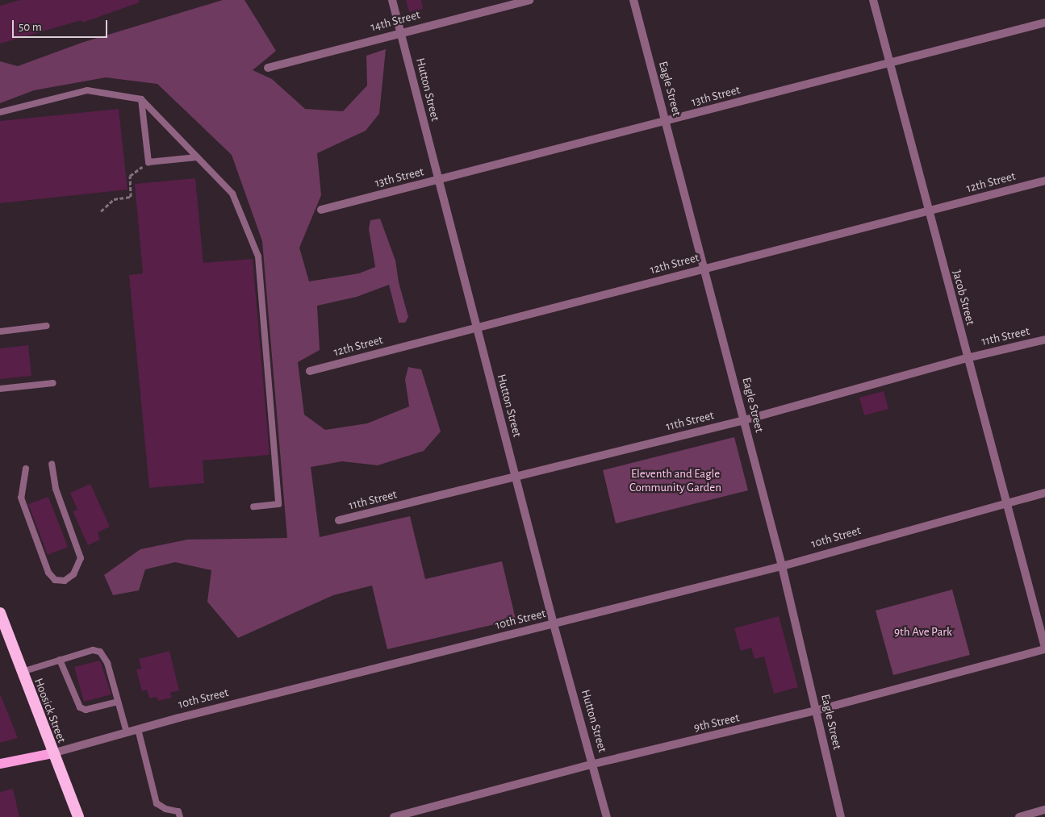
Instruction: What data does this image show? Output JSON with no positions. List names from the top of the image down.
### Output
{
  "streets": {
    "highway": ["Hoosick Street"],
    "main road": ["10th Street"],
    "street": [
      "14th Street",
      "Eagle Street",
      "Hutton Street",
      "13th Street",
      "12th Street",
      "Jacob Street",
      "11th Street",
      "9th Street"
    ]
  },
  "crossings": [
    ["14th Street", "Hutton Street"],
    ["Eagle Street", "13th Street"],
    ["Eagle Street", "12th Street"],
    ["Eagle Street", "11th Street"],
    ["Eagle Street", "10th Street"],
    ["Eagle Street", "9th Street"],
    ["Hutton Street", "13th Street"],
    ["Hutton Street", "12th Street"],
    ["Hutton Street", "11th Street"],
    ["Hutton Street", "10th Street"],
    ["Hutton Street", "9th Street"],
    ["13th Street", "Jacob Street"],
    ["12th Street", "Jacob Street"],
    ["Jacob Street", "11th Street"],
    ["Jacob Street", "10th Street"],
    ["Jacob Street", "9th Street"],
    ["10th Street", "Hoosick Street"]
  ],
  "parks": ["Eleventh and Eagle Community Garden", "9th Ave Park"],
  "scale_bar": "50 m"
}
